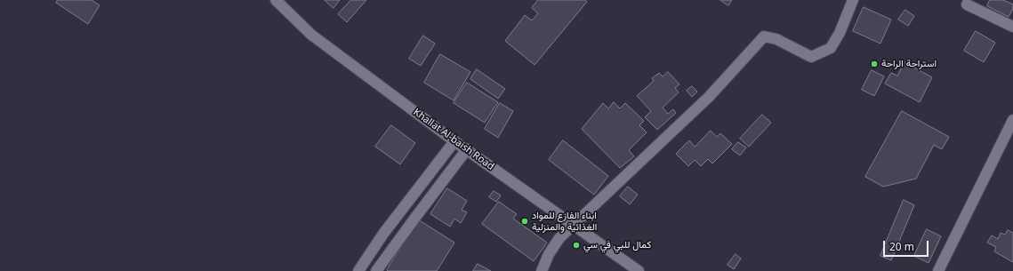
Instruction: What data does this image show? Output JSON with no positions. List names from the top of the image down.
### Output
{
  "streets": {
    "street": ["Khallat Al-baish Road"]
  },
  "places": ["استراحة الراحة", "ابناء الفازع للمواد الغذائية والمنزلية", "كمال للبي في سي"],
  "scale_bar": "20 m"
}
